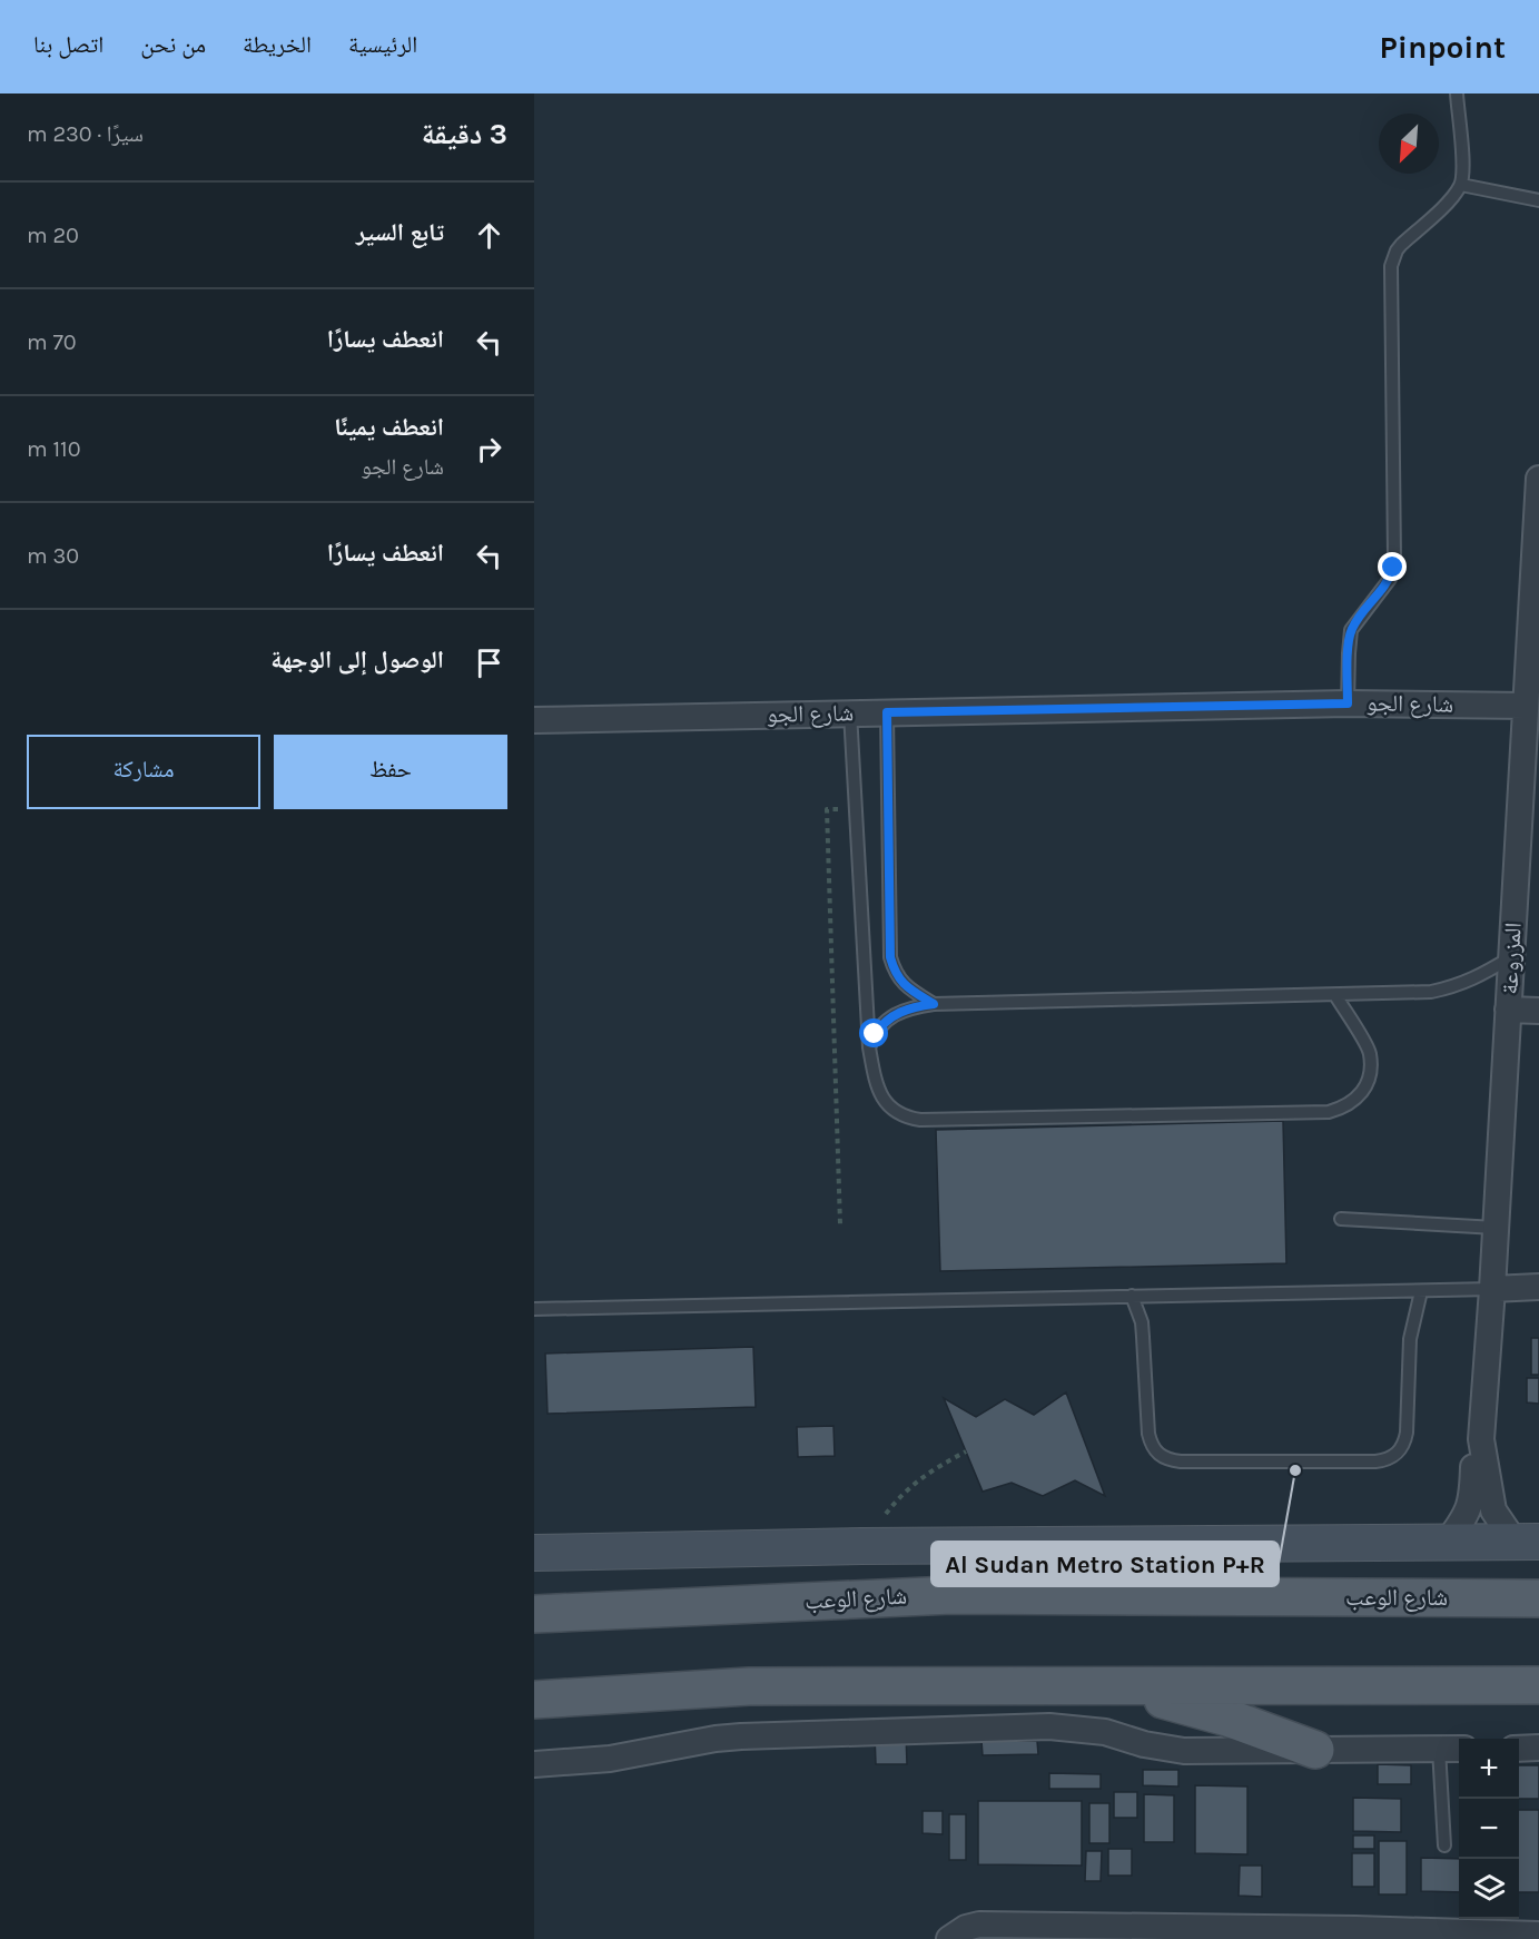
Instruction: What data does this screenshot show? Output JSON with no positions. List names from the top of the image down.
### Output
{
  "streets": {
    "main road": ["شارع الوعب"],
    "street": ["شارع الجو", "المزروعة"]
  },
  "crossings": [
    ["شارع الجو", "المزروعة"]
  ],
  "places": ["Al Sudan Metro Station P+R"],
  "north": "bottom left",
  "page": {
    "header": "Pinpoint",
    "nav": [
      "الرئيسية",
      "الخريطة",
      "من نحن",
      "اتصل بنا"
    ],
    "heading": ["3 دقيقة", "سيرًا · 230 m"],
    "list": [
      ["تابع السير", "20 m"],
      ["انعطف يسارًا", "70 m"],
      ["انعطف يمينًا", "شارع الجو", "110 m"],
      ["انعطف يسارًا", "30 m"],
      "الوصول إلى الوجهة"
    ],
    "buttons": ["حفظ", "مشاركة"],
    "map_buttons": ["+", "−"]
  }
}
